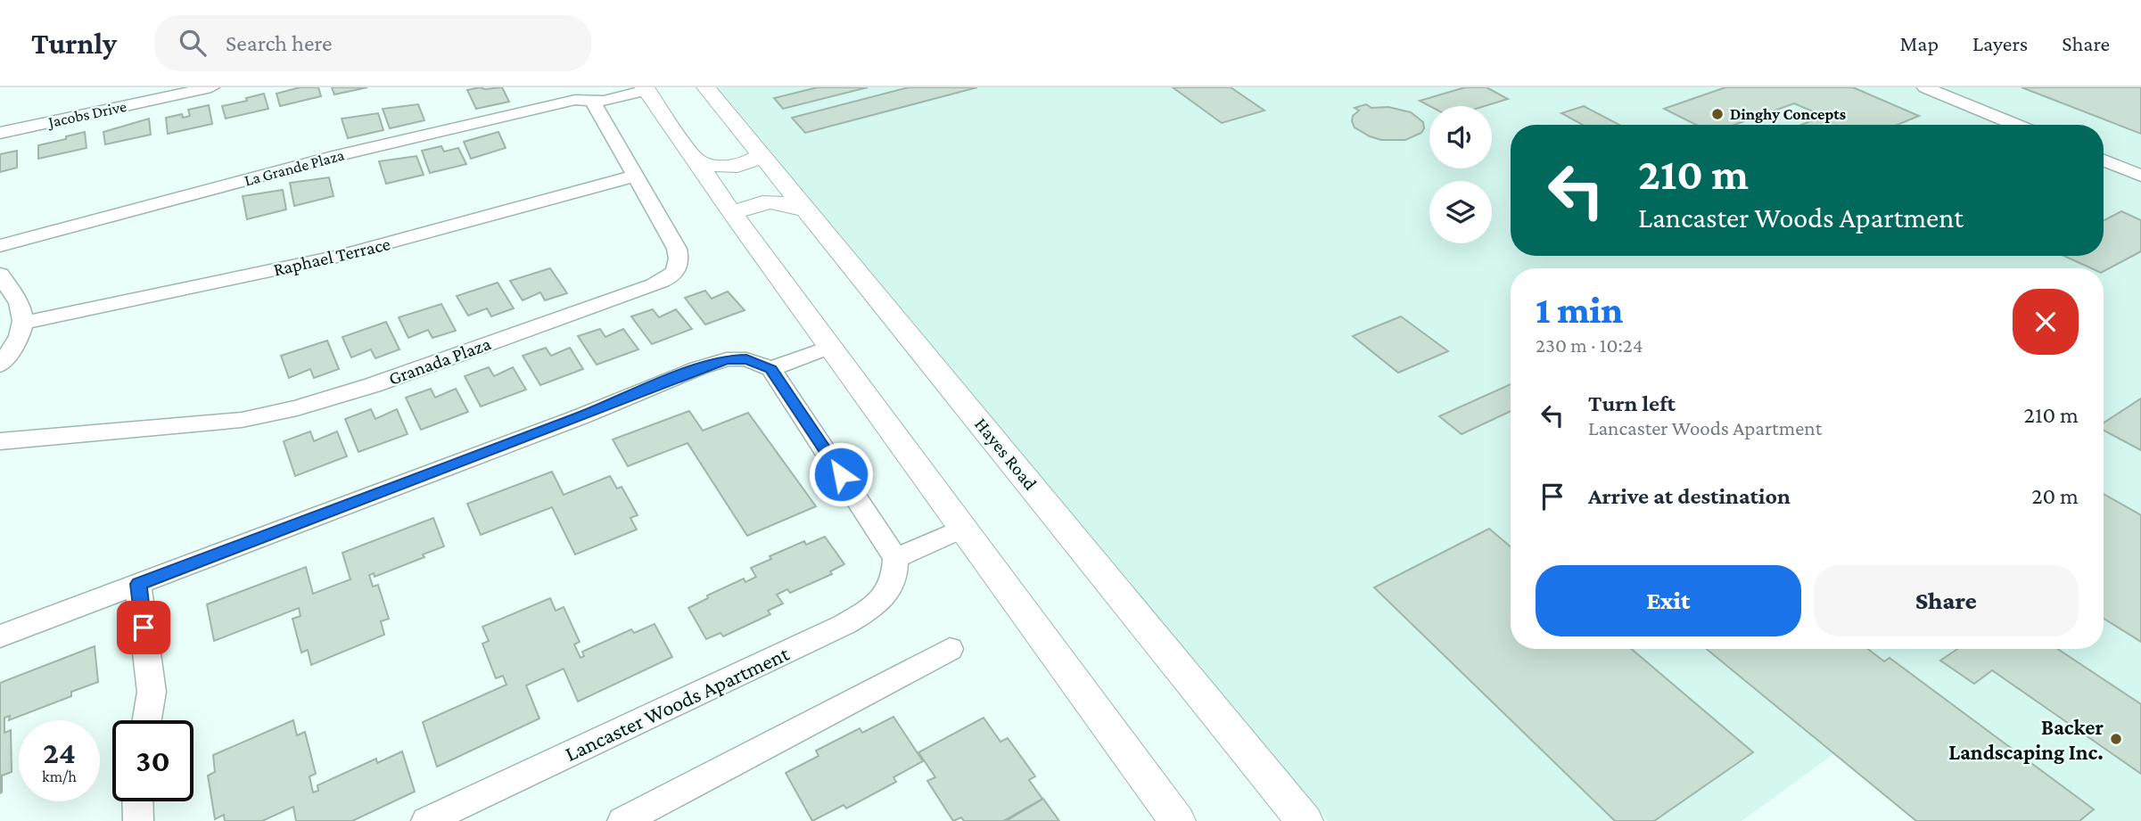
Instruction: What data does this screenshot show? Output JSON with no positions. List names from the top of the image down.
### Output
{
  "streets": {
    "street": [
      "Jacobs Drive",
      "La Grande Plaza",
      "Raphael Terrace",
      "Granada Plaza",
      "Hayes Road",
      "Lancaster Woods Apartment"
    ]
  },
  "crossings": [
    ["La Grande Plaza", "Granada Plaza"],
    ["Raphael Terrace", "Granada Plaza"]
  ],
  "places": ["Dinghy Concepts", "Backer Landscaping Inc."],
  "page": {
    "header": "Turnly",
    "search": "Search here",
    "nav": ["Map", "Layers", "Share"],
    "turn": ["210 m", "Lancaster Woods Apartment"],
    "heading": ["1 min", "230 m · 10:24"],
    "list": [
      {
        "name": "Turn left",
        "note": "Lancaster Woods Apartment",
        "value": "210 m"
      },
      {
        "name": "Arrive at destination",
        "value": "20 m"
      }
    ],
    "buttons": ["Exit", "Share"],
    "speed": "24 km/h",
    "limit": "30"
  }
}
